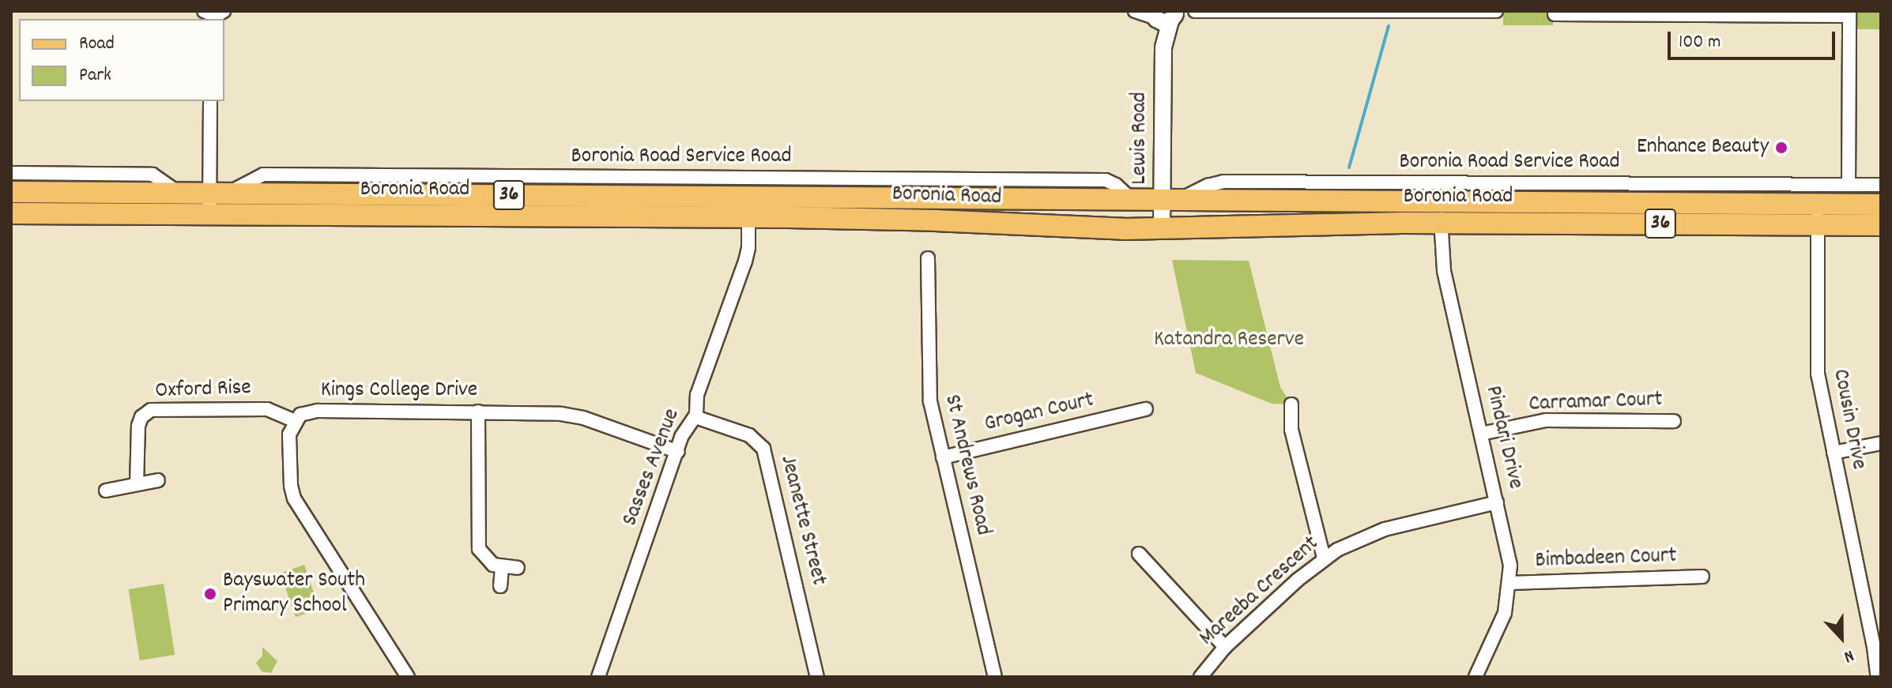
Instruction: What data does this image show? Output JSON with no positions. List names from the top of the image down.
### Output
{
  "streets": {
    "main road": ["Boronia Road", "36"],
    "street": [
      "Lewis Road",
      "Boronia Road Service Road",
      "Oxford Rise",
      "Kings College Drive",
      "Carramar Court",
      "Grogan Court",
      "Cousin Drive",
      "Pindari Drive",
      "St Andrews Road",
      "Sasses Avenue",
      "Jeanette Street",
      "Bimbadeen Court",
      "Mareeba Crescent"
    ]
  },
  "crossings": [
    ["Lewis Road", "Boronia Road Service Road"],
    ["Lewis Road", "Boronia Road"],
    ["Boronia Road Service Road", "Boronia Road"],
    ["Boronia Road", "Cousin Drive"],
    ["Boronia Road", "Pindari Drive"],
    ["Boronia Road", "Sasses Avenue"],
    ["Oxford Rise", "Kings College Drive"],
    ["Kings College Drive", "Sasses Avenue"],
    ["Carramar Court", "Pindari Drive"],
    ["Grogan Court", "St Andrews Road"],
    ["Pindari Drive", "Bimbadeen Court"],
    ["Pindari Drive", "Mareeba Crescent"],
    ["Sasses Avenue", "Jeanette Street"]
  ],
  "parks": ["Katandra Reserve"],
  "places": ["Enhance Beauty", "Bayswater South Primary School"],
  "legend": ["Road", "Park"],
  "scale_bar": "100 m",
  "north": "bottom"
}
